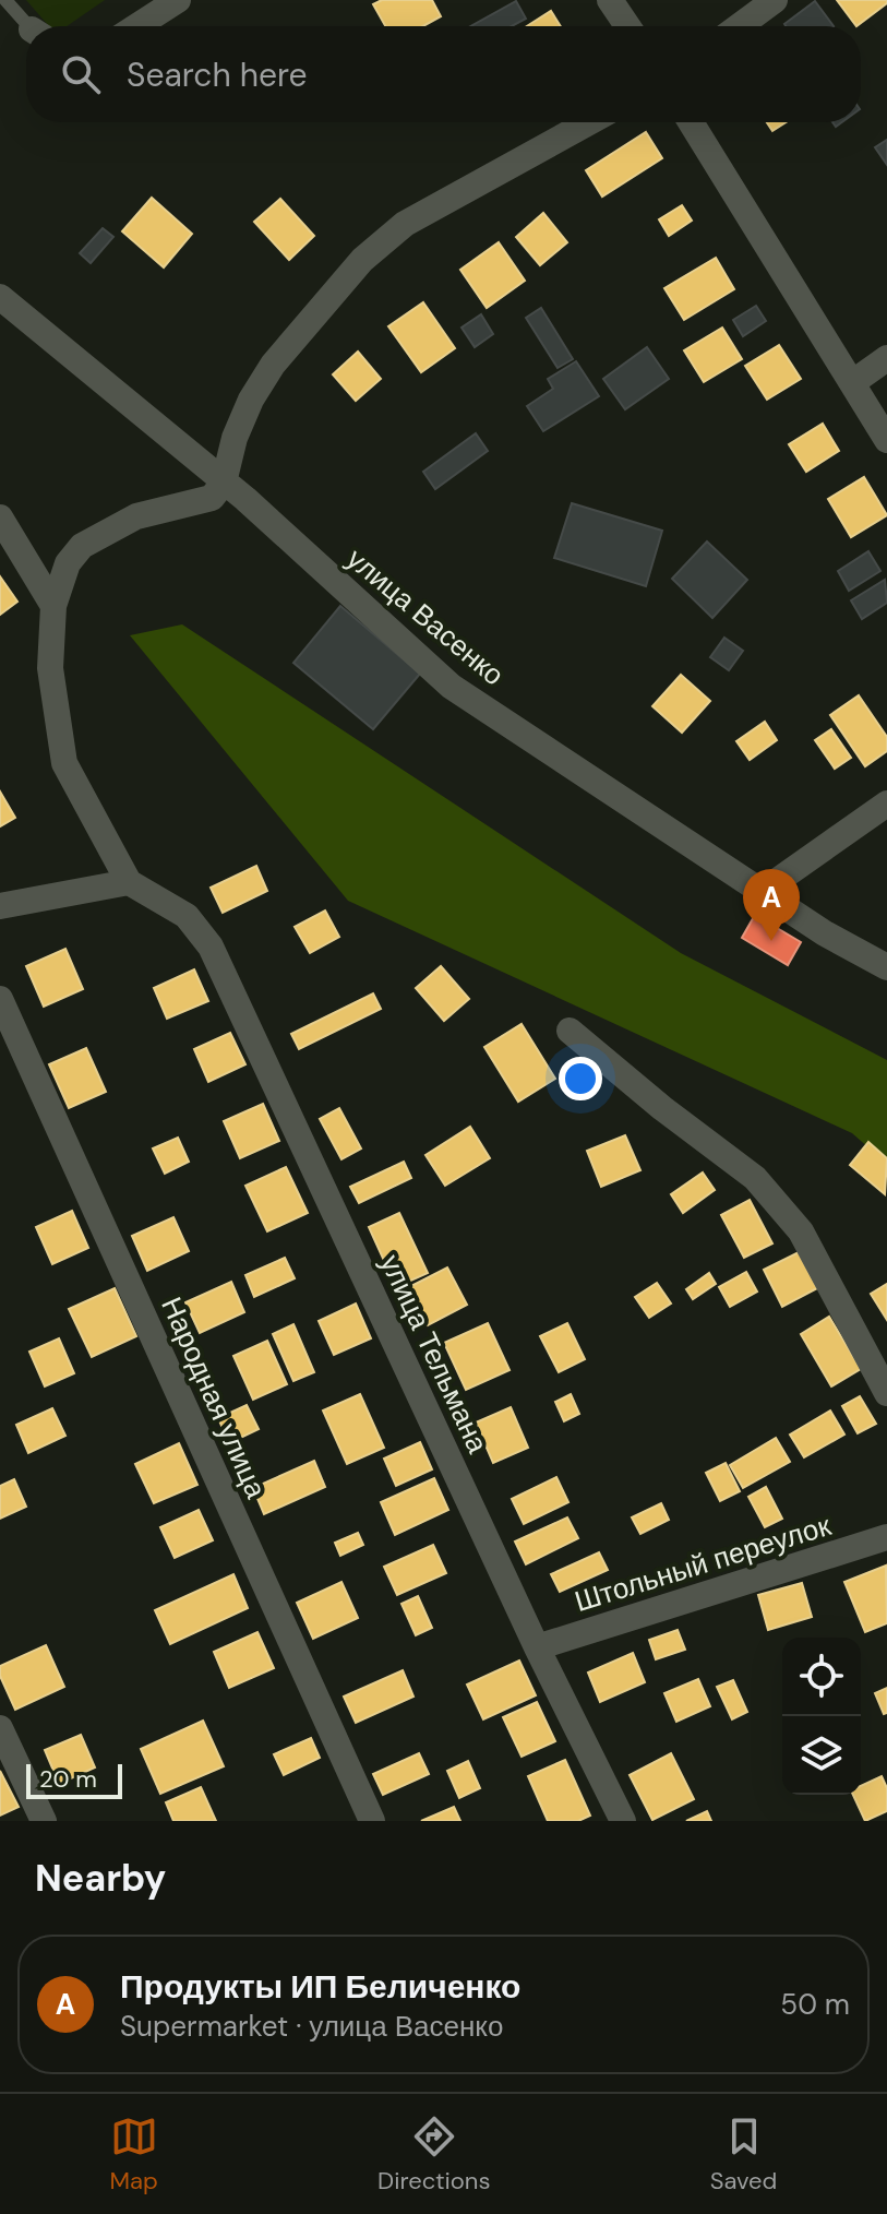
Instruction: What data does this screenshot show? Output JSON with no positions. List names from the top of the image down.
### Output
{
  "streets": {
    "street": [
      "улица Васенко",
      "улица Тельмана",
      "Народная улица",
      "Штольный переулок"
    ]
  },
  "crossings": [
    ["улица Тельмана", "Штольный переулок"]
  ],
  "scale_bar": "20 m",
  "page": {
    "search": "Search here",
    "pins": "A",
    "scale": "20 m",
    "heading": "Nearby",
    "list": [
      {
        "mark": "A",
        "name": "Продукты ИП Беличенко",
        "note": "Supermarket · улица Васенко",
        "value": "50 m"
      }
    ],
    "nav": ["Map", "Directions", "Saved"]
  }
}
